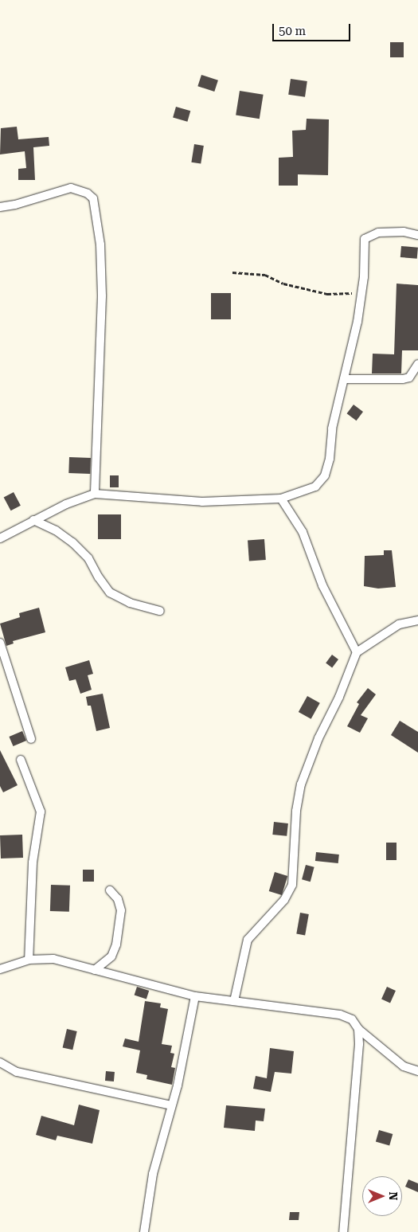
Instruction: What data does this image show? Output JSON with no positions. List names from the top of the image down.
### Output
{
  "scale_bar": "50 m",
  "north": "right"
}
